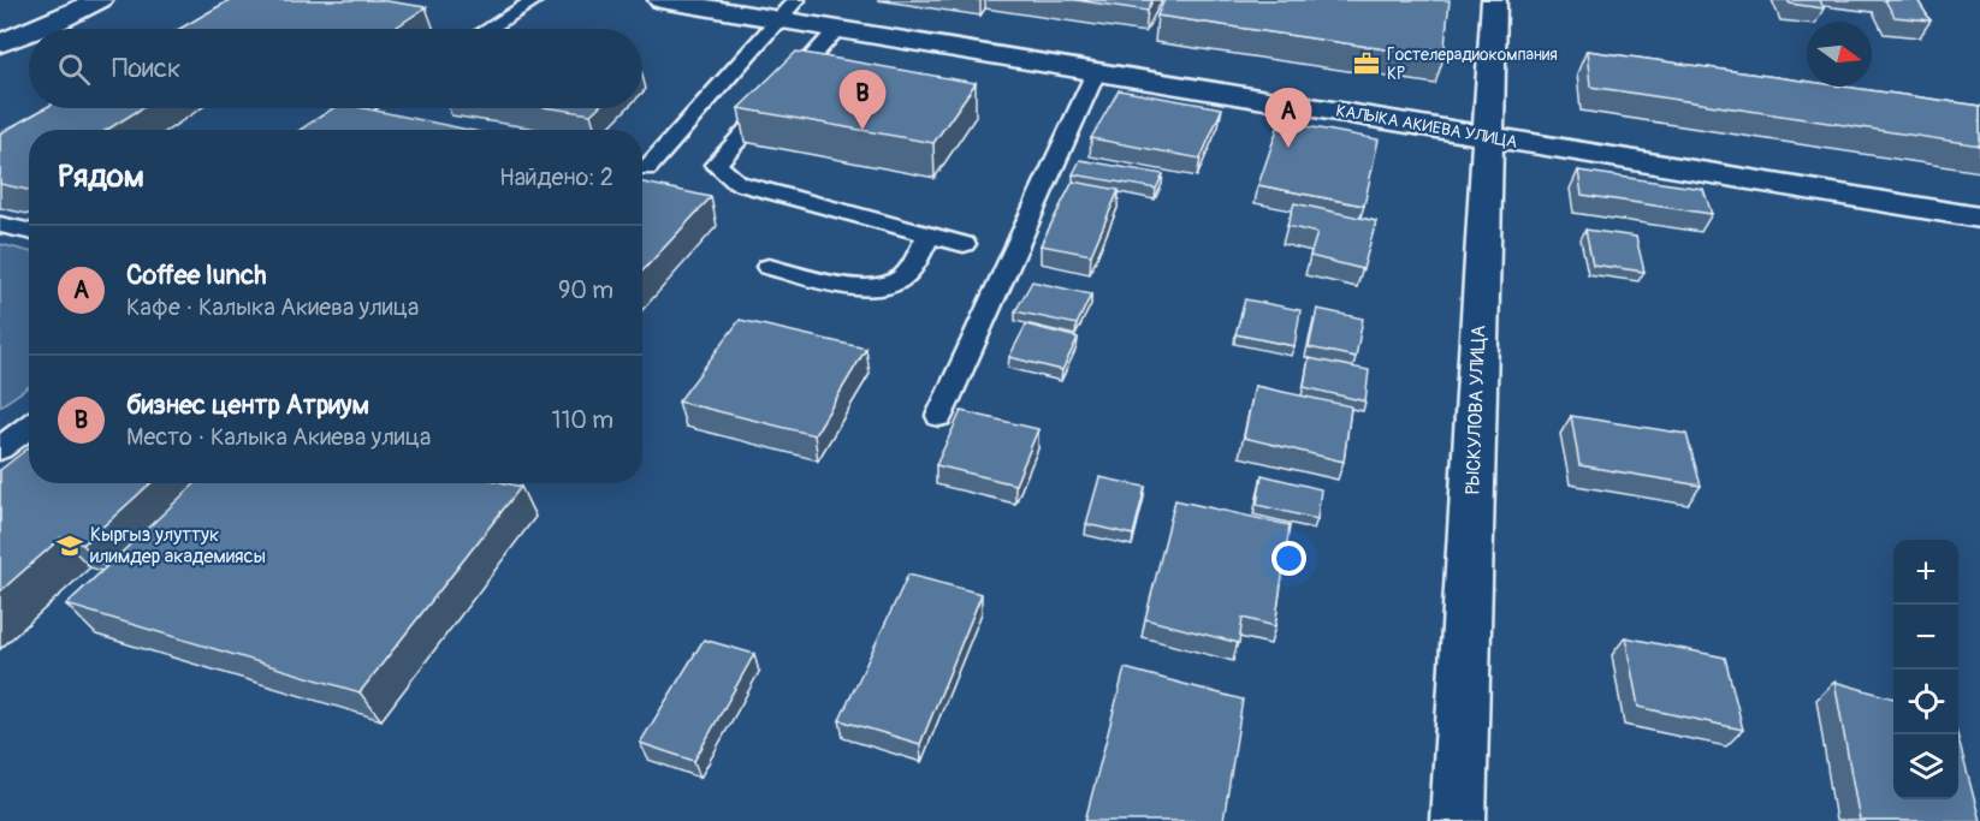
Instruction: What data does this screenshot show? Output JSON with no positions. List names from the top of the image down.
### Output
{
  "streets": {
    "street": ["КАЛЫКА АКИЕВА УЛИЦА", "РЫСКУЛОВА УЛИЦА"]
  },
  "crossings": [
    ["КАЛЫКА АКИЕВА УЛИЦА", "РЫСКУЛОВА УЛИЦА"]
  ],
  "places": {
    "office": ["Гостелерадиокомпания КР"],
    "school or university": ["Кыргыз улуттук илимдер академиясы"]
  },
  "north": "right",
  "page": {
    "search": "Поиск",
    "pins": ["B", "A"],
    "heading": ["Рядом", "Найдено: 2"],
    "list": [
      {
        "mark": "A",
        "name": "Coffee lunch",
        "note": "Кафе · Калыка Акиева улица",
        "value": "90 m"
      },
      {
        "mark": "B",
        "name": "бизнес центр Атриум",
        "note": "Место · Калыка Акиева улица",
        "value": "110 m"
      }
    ],
    "map_buttons": ["+", "−"]
  }
}
